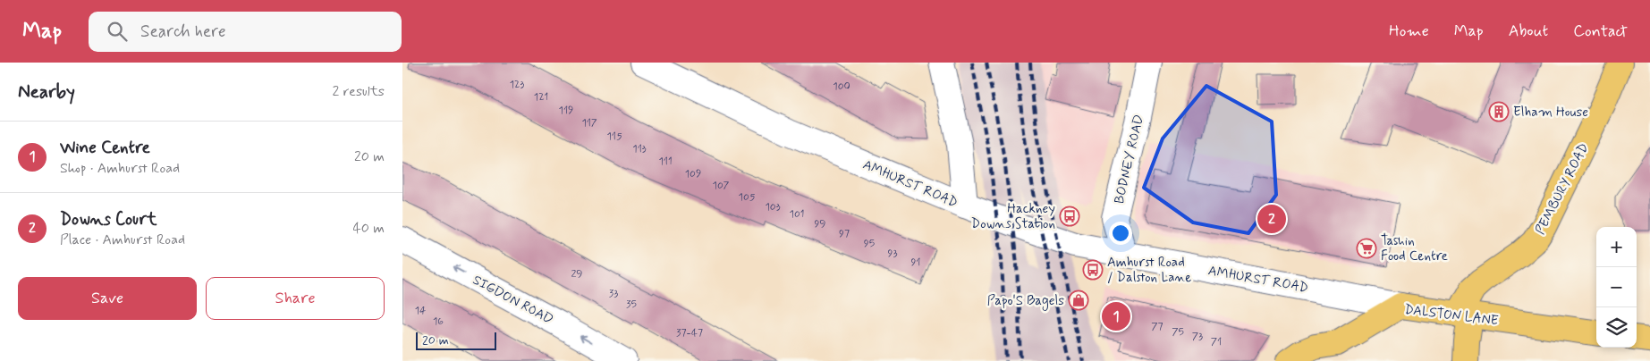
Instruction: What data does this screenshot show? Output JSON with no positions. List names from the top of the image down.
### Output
{
  "streets": {
    "main road": ["PEMBURY ROAD", "DALSTON LANE"],
    "street": ["BODNEY ROAD", "AMHURST ROAD", "SIGDON ROAD"]
  },
  "crossings": [
    ["BODNEY ROAD", "AMHURST ROAD"],
    ["AMHURST ROAD", "DALSTON LANE"],
    ["PEMBURY ROAD", "DALSTON LANE"]
  ],
  "one_way": ["SIGDON ROAD"],
  "places": {
    "building": ["Elham House"],
    "bus stop": ["Hackney Downs Station", "Amhurst Road / Dalston Lane"],
    "supermarket": ["Tashin Food Centre"],
    "shop": ["Papo'S Bagels"]
  },
  "house_numbers": [
    "123",
    "100",
    "121",
    "119",
    "117",
    "115",
    "113",
    "111",
    "109",
    "107",
    "105",
    "103",
    "101",
    "99",
    "97",
    "95",
    "93",
    "91",
    "29",
    "33",
    "35",
    "14",
    "16",
    "77",
    "75",
    "37-47",
    "73",
    "71"
  ],
  "scale_bar": "20 m",
  "page": {
    "header": "Map",
    "search": "Search here",
    "nav": [
      "Home",
      "Map",
      "About",
      "Contact"
    ],
    "heading": ["Nearby", "2 results"],
    "list": [
      {
        "mark": "1",
        "name": "Wine Centre",
        "note": "Shop · Amhurst Road",
        "value": "20 m"
      },
      {
        "mark": "2",
        "name": "Downs Court",
        "note": "Place · Amhurst Road",
        "value": "40 m"
      }
    ],
    "pins": ["2", "1"],
    "map_buttons": ["+", "−"],
    "buttons": ["Save", "Share"],
    "scale": "20 m"
  }
}
